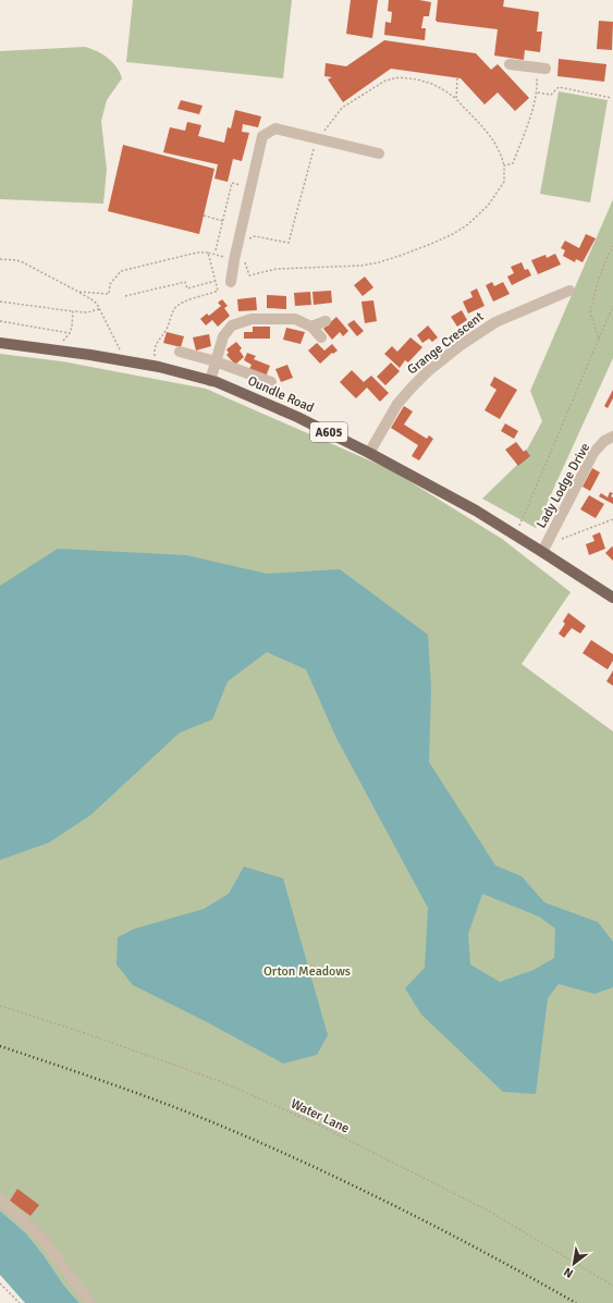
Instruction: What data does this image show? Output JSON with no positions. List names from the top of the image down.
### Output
{
  "streets": {
    "main road": ["Oundle Road", "A605"],
    "street": ["Grange Crescent", "Lady Lodge Drive"],
    "path": ["Water Lane"]
  },
  "crossings": [
    ["Grange Crescent", "Oundle Road"],
    ["Oundle Road", "Lady Lodge Drive"]
  ],
  "parks": ["Orton Meadows"],
  "north": "bottom left"
}
